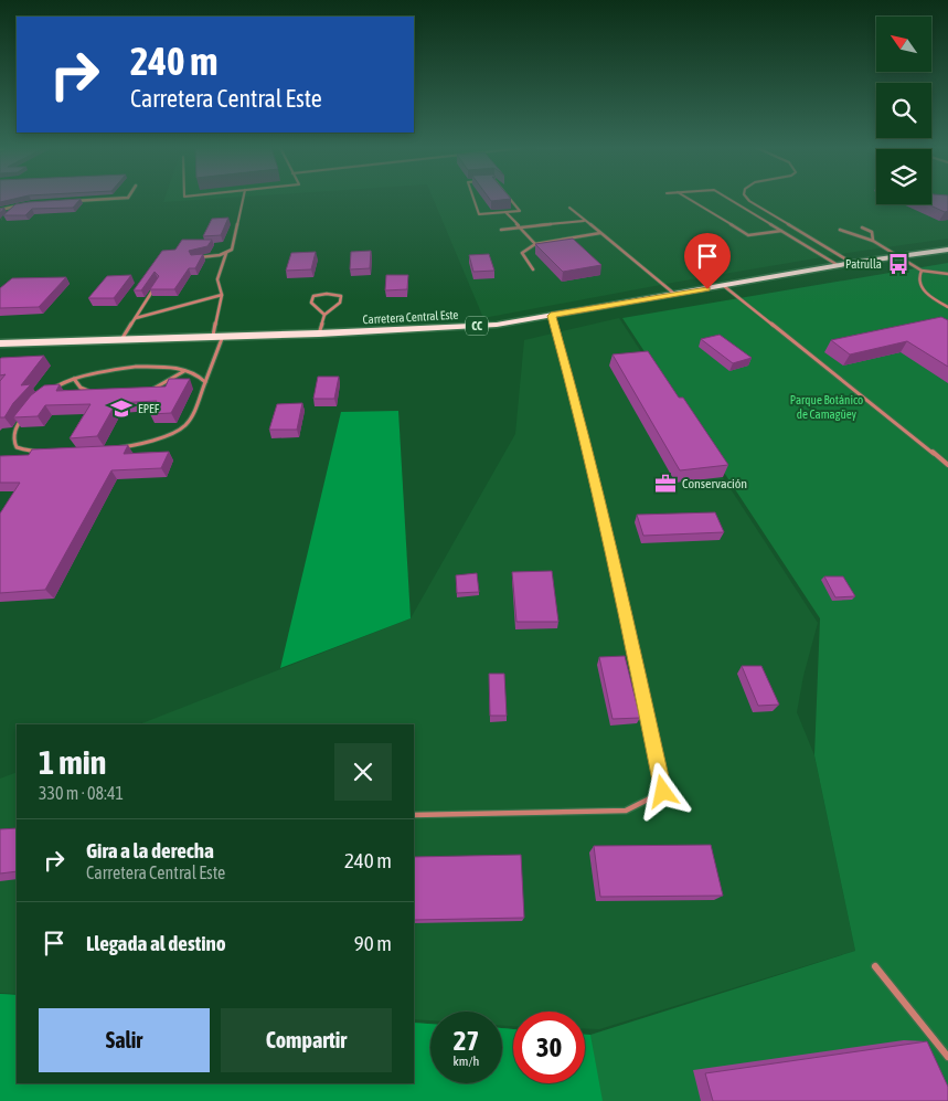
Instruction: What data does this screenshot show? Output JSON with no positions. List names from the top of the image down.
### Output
{
  "streets": {
    "main road": ["Carretera Central Este", "CC"]
  },
  "parks": ["Parque Botánico de Camagüey"],
  "places": {
    "bus stop": ["Patrulla"],
    "school or university": ["EPEF"],
    "office": ["Conservación"]
  },
  "north": "top left",
  "page": {
    "turn": ["240 m", "Carretera Central Este"],
    "heading": ["1 min", "330 m · 08:41"],
    "list": [
      {
        "name": "Gira a la derecha",
        "note": "Carretera Central Este",
        "value": "240 m"
      },
      {
        "name": "Llegada al destino",
        "value": "90 m"
      }
    ],
    "buttons": ["Salir", "Compartir"],
    "speed": "27 km/h",
    "limit": "30"
  }
}
